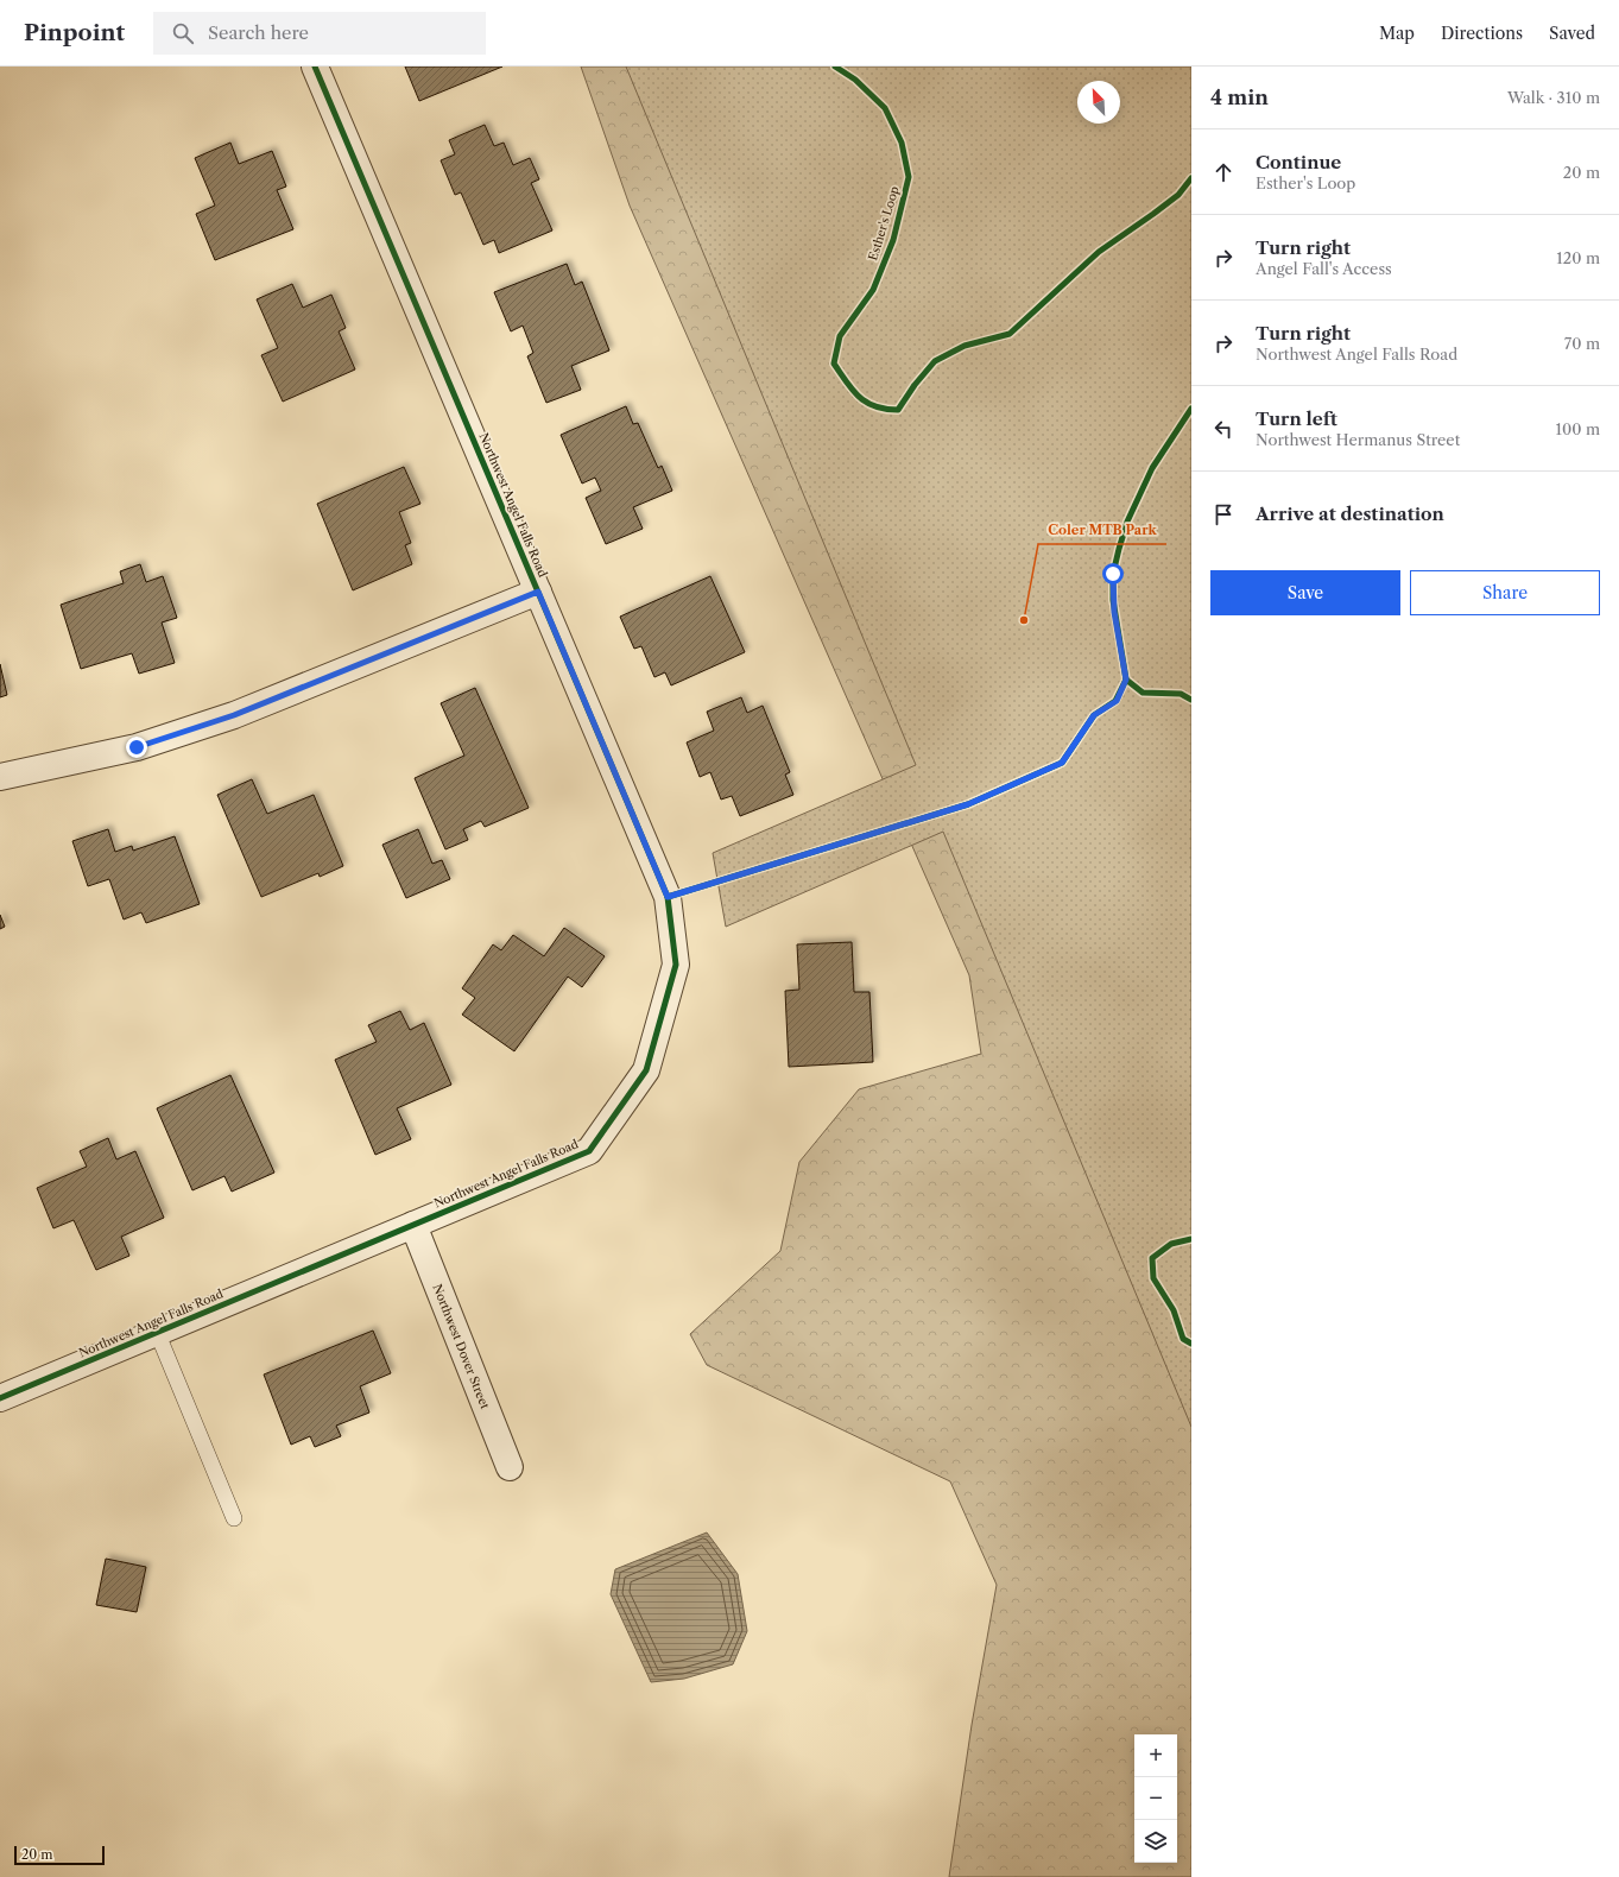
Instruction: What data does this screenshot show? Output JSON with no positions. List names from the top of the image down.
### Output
{
  "streets": {
    "street": ["Northwest Angel Falls Road", "Northwest Dover Street"],
    "cycle path": ["Esther's Loop"]
  },
  "crossings": [
    ["Northwest Angel Falls Road", "Northwest Dover Street"]
  ],
  "places": ["Coler MTB Park"],
  "scale_bar": "20 m",
  "north": "top left",
  "page": {
    "header": "Pinpoint",
    "search": "Search here",
    "nav": ["Map", "Directions", "Saved"],
    "heading": ["4 min", "Walk · 310 m"],
    "list": [
      ["Continue", "Esther's Loop", "20 m"],
      ["Turn right", "Angel Fall's Access", "120 m"],
      ["Turn right", "Northwest Angel Falls Road", "70 m"],
      ["Turn left", "Northwest Hermanus Street", "100 m"],
      "Arrive at destination"
    ],
    "buttons": ["Save", "Share"],
    "map_buttons": ["+", "−"],
    "scale": "20 m"
  }
}
